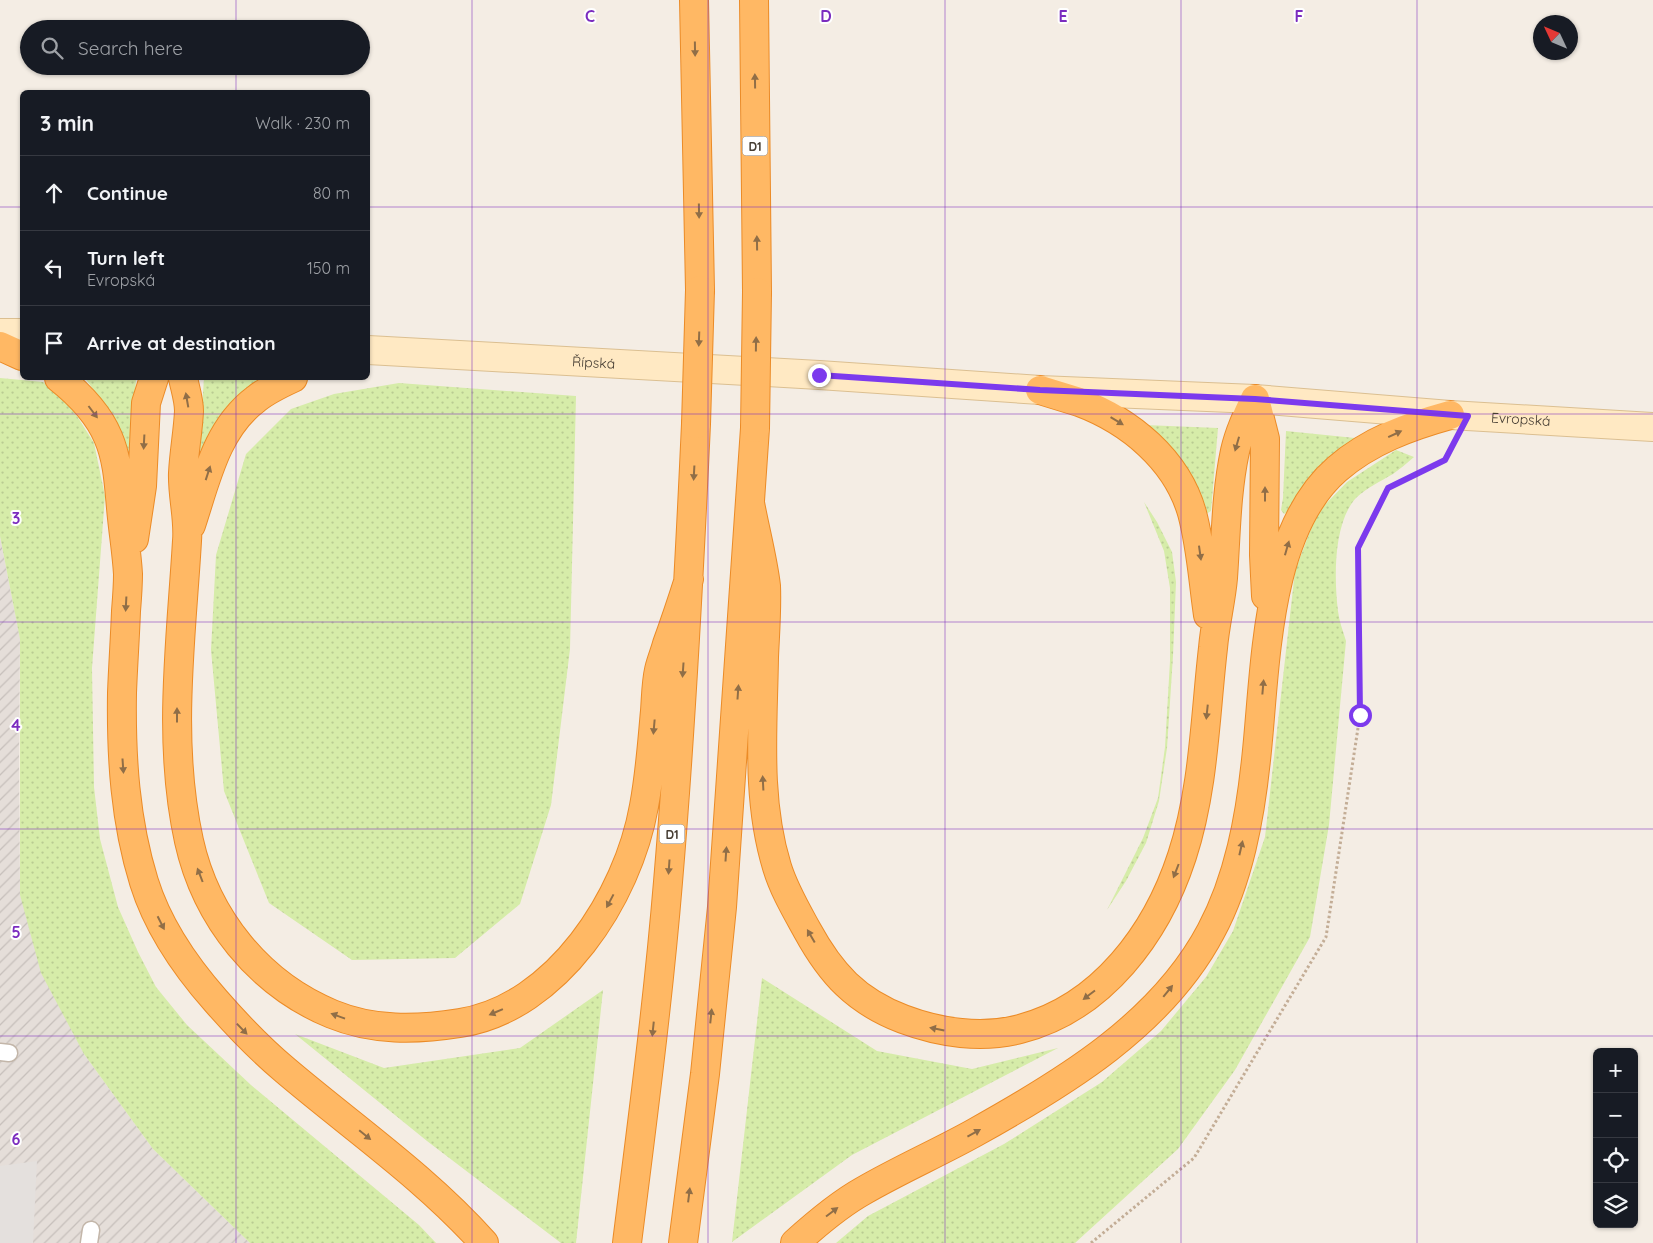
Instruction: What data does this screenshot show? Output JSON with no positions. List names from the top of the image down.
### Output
{
  "streets": {
    "highway": ["D1"],
    "street": ["Řípská", "Evropská"]
  },
  "crossings": [
    ["Řípská", "Evropská"]
  ],
  "north": "top left",
  "page": {
    "search": "Search here",
    "heading": ["3 min", "Walk · 230 m"],
    "list": [
      ["Continue", "80 m"],
      ["Turn left", "Evropská", "150 m"],
      "Arrive at destination"
    ],
    "map_buttons": ["+", "−"]
  },
  "grid": {
    "columns": [
      "C",
      "D",
      "E",
      "F"
    ],
    "rows": [
      "3",
      "4",
      "5",
      "6"
    ]
  }
}
